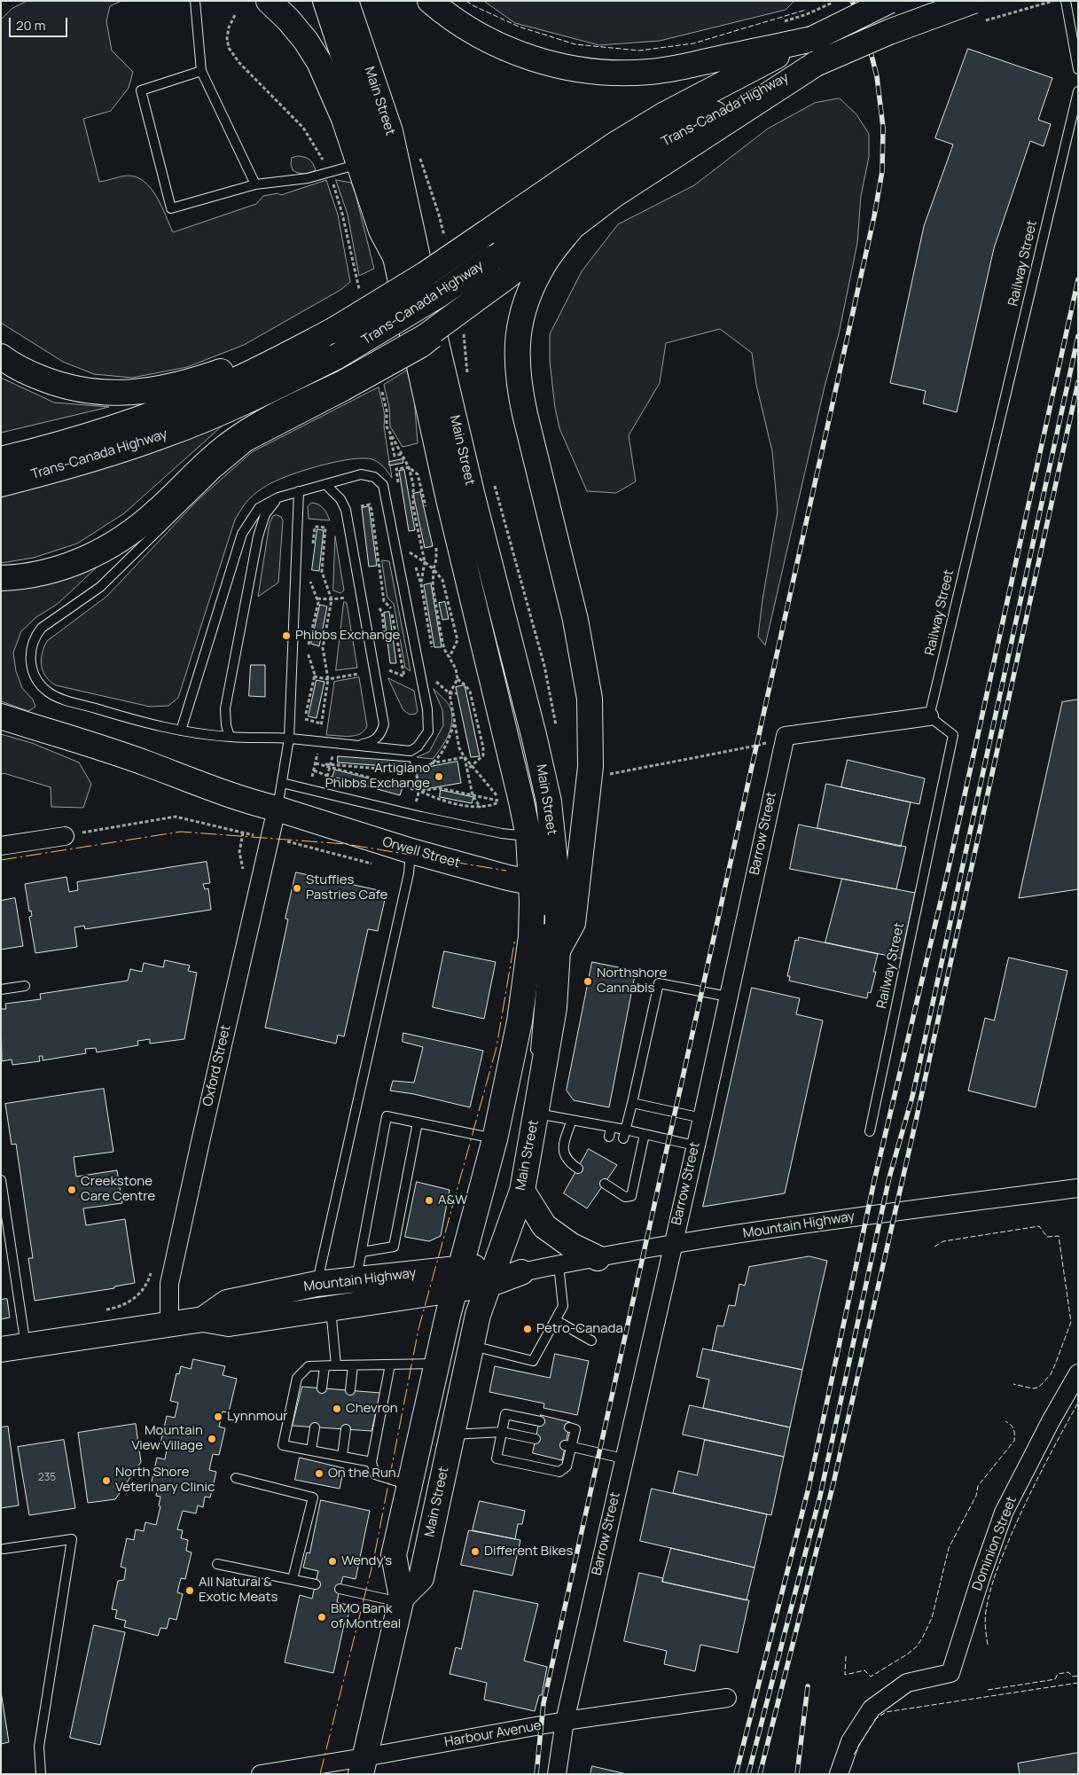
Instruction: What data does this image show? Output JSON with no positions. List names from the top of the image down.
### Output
{
  "streets": {
    "main road": [
      "Main Street",
      "Trans-Canada Highway",
      "Orwell Street",
      "Mountain Highway"
    ],
    "street": [
      "Barrow Street",
      "Oxford Street",
      "Dominion Street",
      "Harbour Avenue"
    ],
    "lane": ["Railway Street"]
  },
  "crossings": [
    ["Main Street", "Orwell Street"],
    ["Main Street", "Mountain Highway"],
    ["Main Street", "Harbour Avenue"],
    ["Barrow Street", "Mountain Highway"],
    ["Barrow Street", "Harbour Avenue"],
    ["Orwell Street", "Oxford Street"],
    ["Oxford Street", "Mountain Highway"]
  ],
  "places": [
    "Phibbs Exchange",
    "Artigiano Phibbs Exchange",
    "Stuffies Pastries Cafe",
    "Northshore Cannabis",
    "Creekstone Care Centre",
    "A&W",
    "Petro-Canada",
    "Chevron",
    "Lynnmour",
    "Mountain View Village",
    "On the Run",
    "North Shore Veterinary Clinic",
    "Different Bikes",
    "Wendy's",
    "All Natural & Exotic Meats",
    "BMO Bank of Montreal"
  ],
  "house_numbers": ["235"],
  "scale_bar": "20 m"
}
